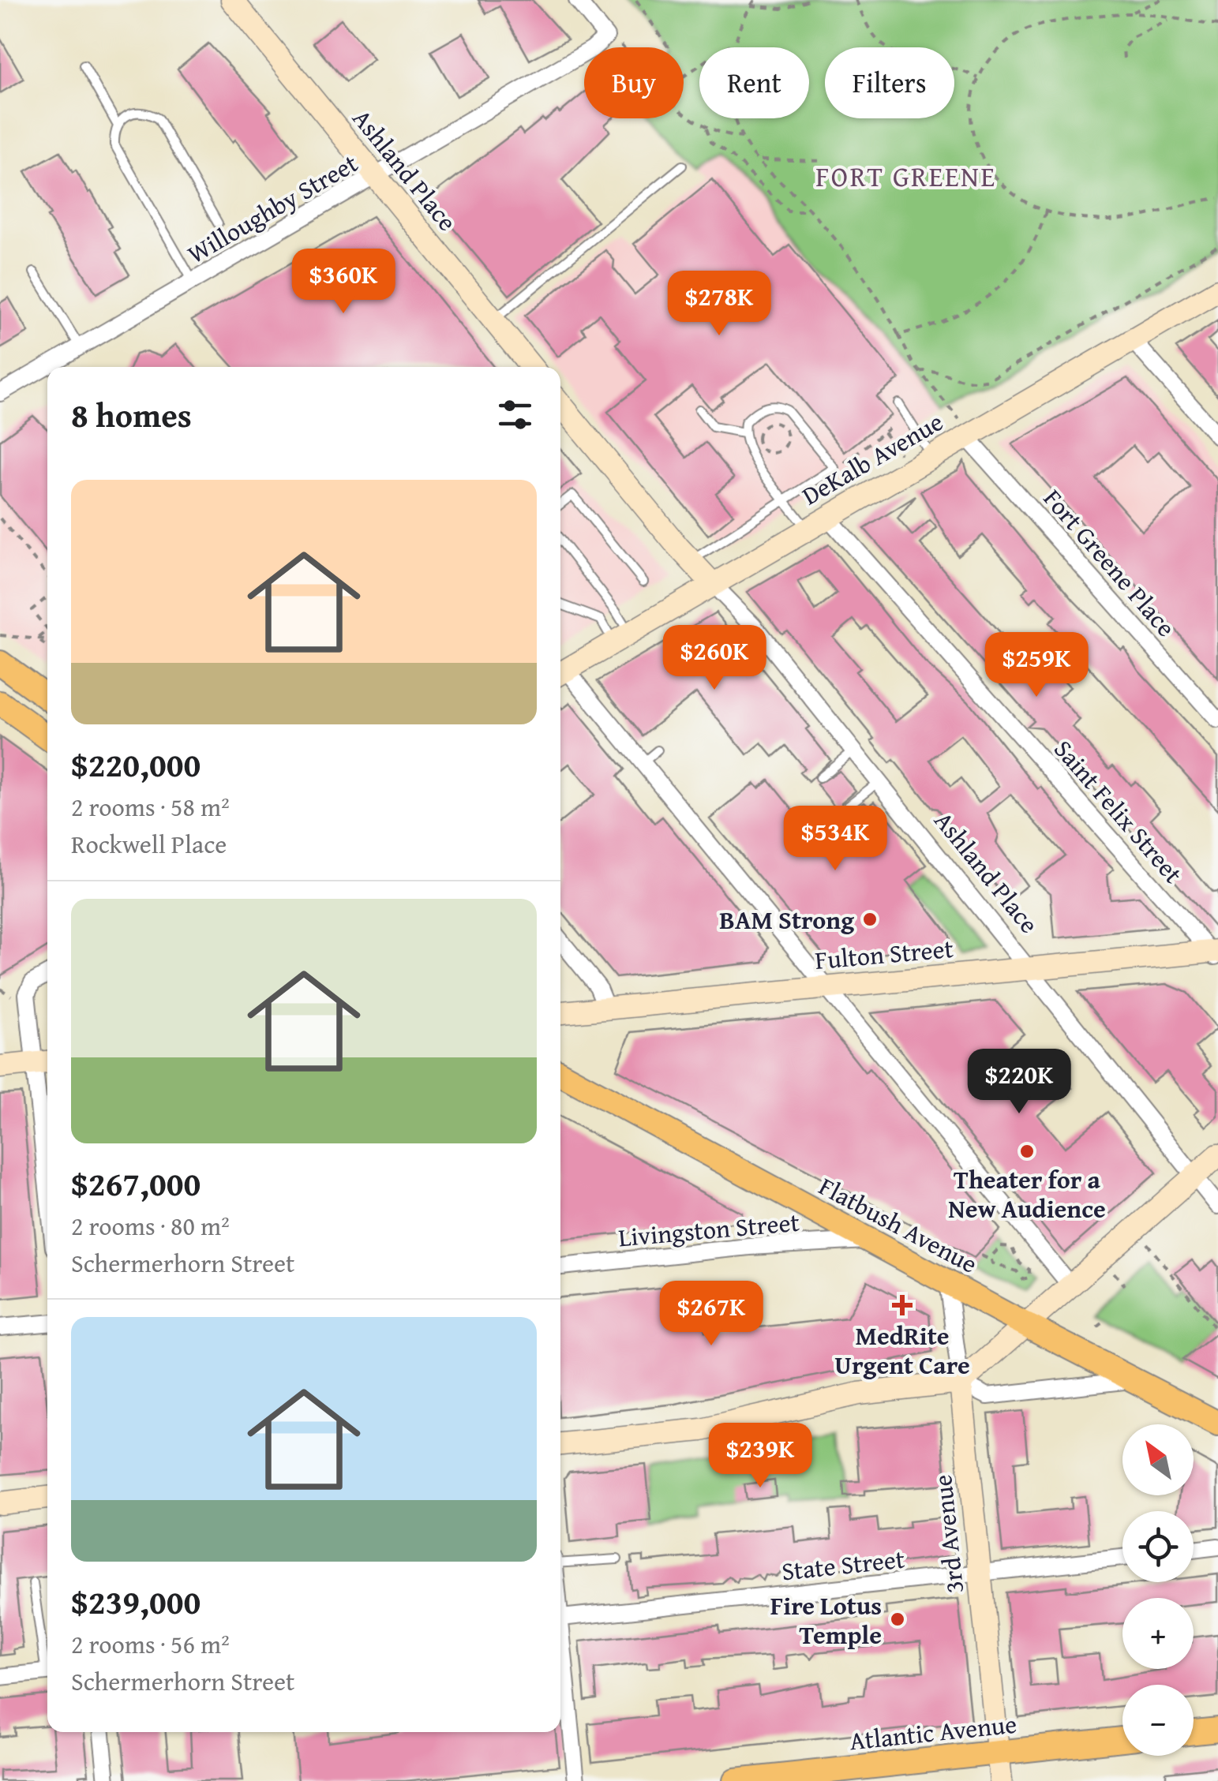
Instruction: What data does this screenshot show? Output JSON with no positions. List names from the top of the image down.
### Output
{
  "streets": {
    "main road": [
      "Ashland Place",
      "DeKalb Avenue",
      "Fulton Street",
      "Flatbush Avenue",
      "3rd Avenue",
      "Atlantic Avenue"
    ],
    "street": [
      "Willoughby Street",
      "Fort Greene Place",
      "Saint Felix Street",
      "Livingston Street",
      "State Street"
    ]
  },
  "crossings": [
    ["Ashland Place", "Willoughby Street"],
    ["Ashland Place", "DeKalb Avenue"],
    ["Ashland Place", "Fulton Street"],
    ["DeKalb Avenue", "Fort Greene Place"],
    ["DeKalb Avenue", "Saint Felix Street"],
    ["Saint Felix Street", "Fulton Street"],
    ["Flatbush Avenue", "Livingston Street"],
    ["Flatbush Avenue", "3rd Avenue"],
    ["3rd Avenue", "State Street"],
    ["3rd Avenue", "Atlantic Avenue"]
  ],
  "districts": ["FORT GREENE"],
  "places": {
    "other": ["BAM Strong", "Theater for a New Audience", "Fire Lotus Temple"],
    "health": ["MedRite Urgent Care"]
  },
  "north": "top left",
  "page": {
    "chip": ["Buy", "Rent", "Filters"],
    "price": [
      "$360K",
      "$278K",
      "$260K",
      "$259K",
      "$534K",
      "$220K",
      "$267K",
      "$239K"
    ],
    "heading": "8 homes",
    "list": [
      {
        "name": "$220,000",
        "note": "2 rooms · 58 m² · Rockwell Place"
      },
      {
        "name": "$267,000",
        "note": "2 rooms · 80 m² · Schermerhorn Street"
      },
      {
        "name": "$239,000",
        "note": "2 rooms · 56 m² · Schermerhorn Street"
      }
    ],
    "map_buttons": ["+", "−"]
  }
}
